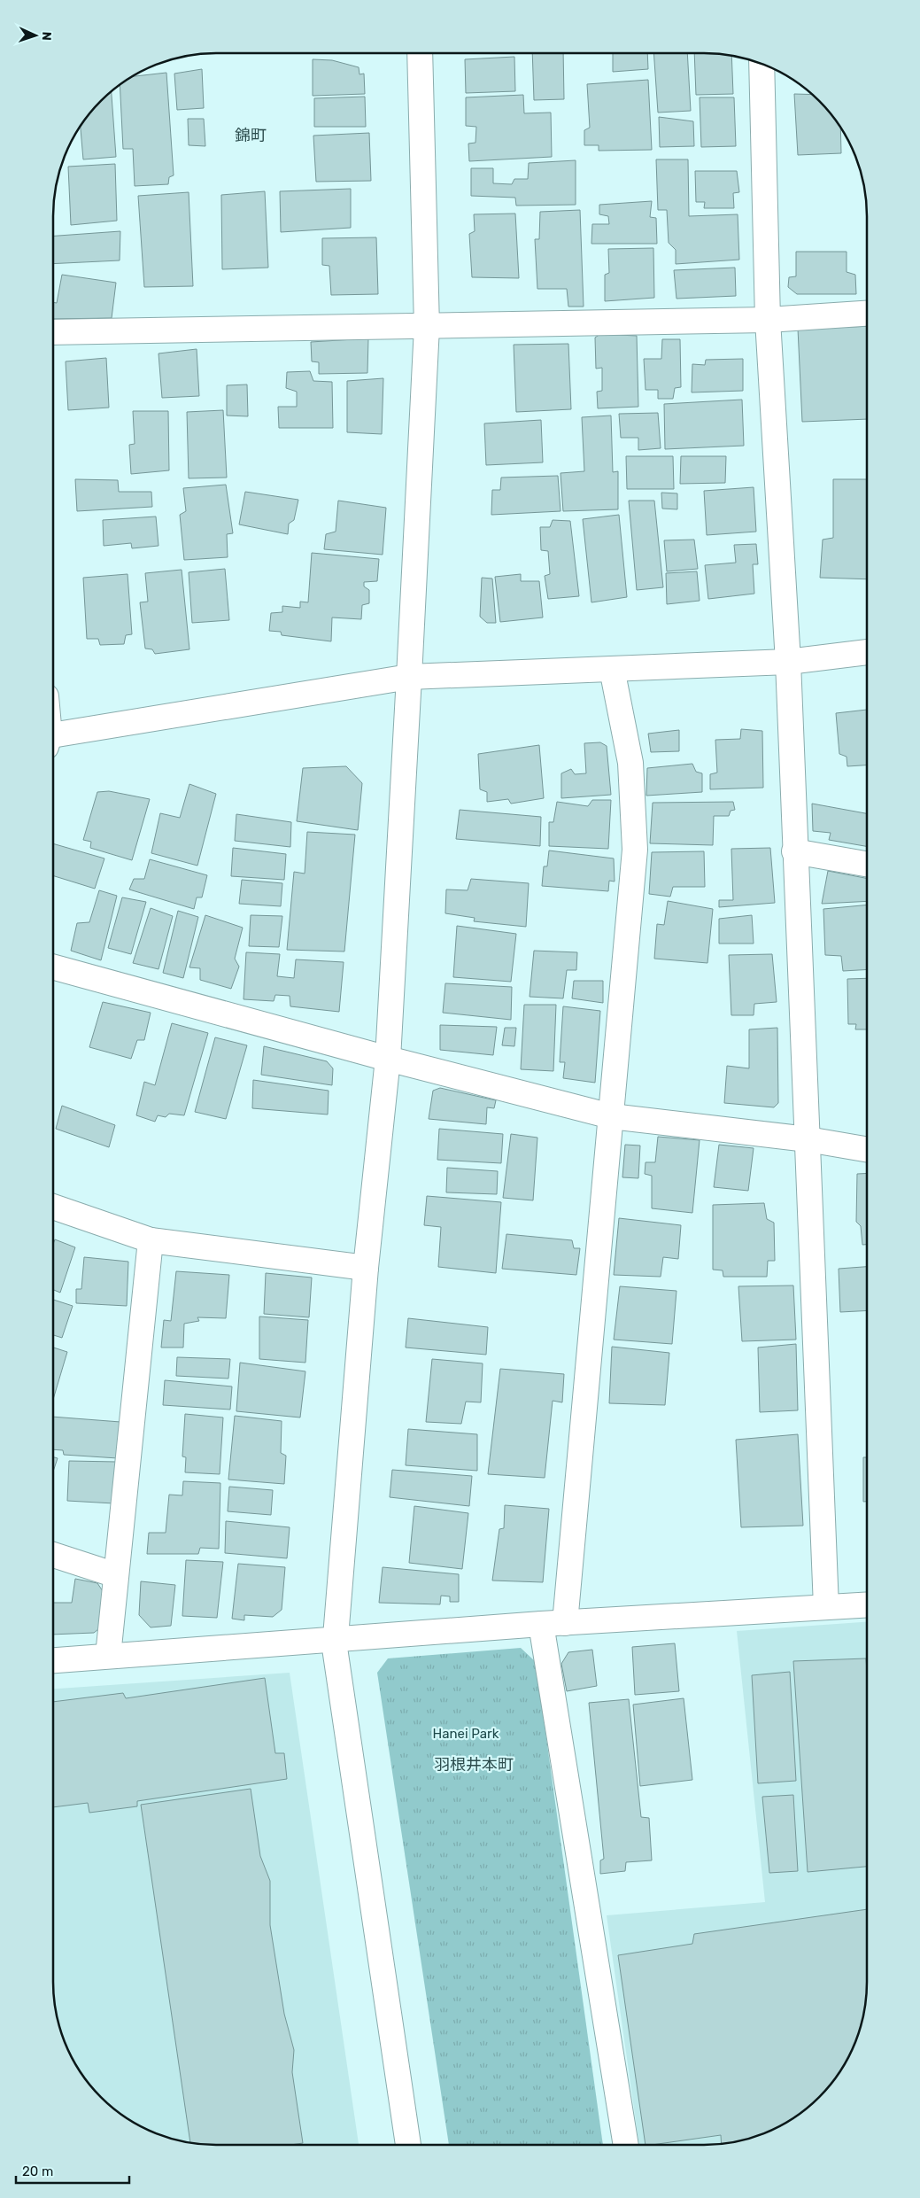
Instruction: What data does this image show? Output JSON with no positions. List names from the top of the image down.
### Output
{
  "districts": ["錦町", "羽根井本町"],
  "parks": ["Hanei Park"],
  "scale_bar": "20 m",
  "north": "right"
}
